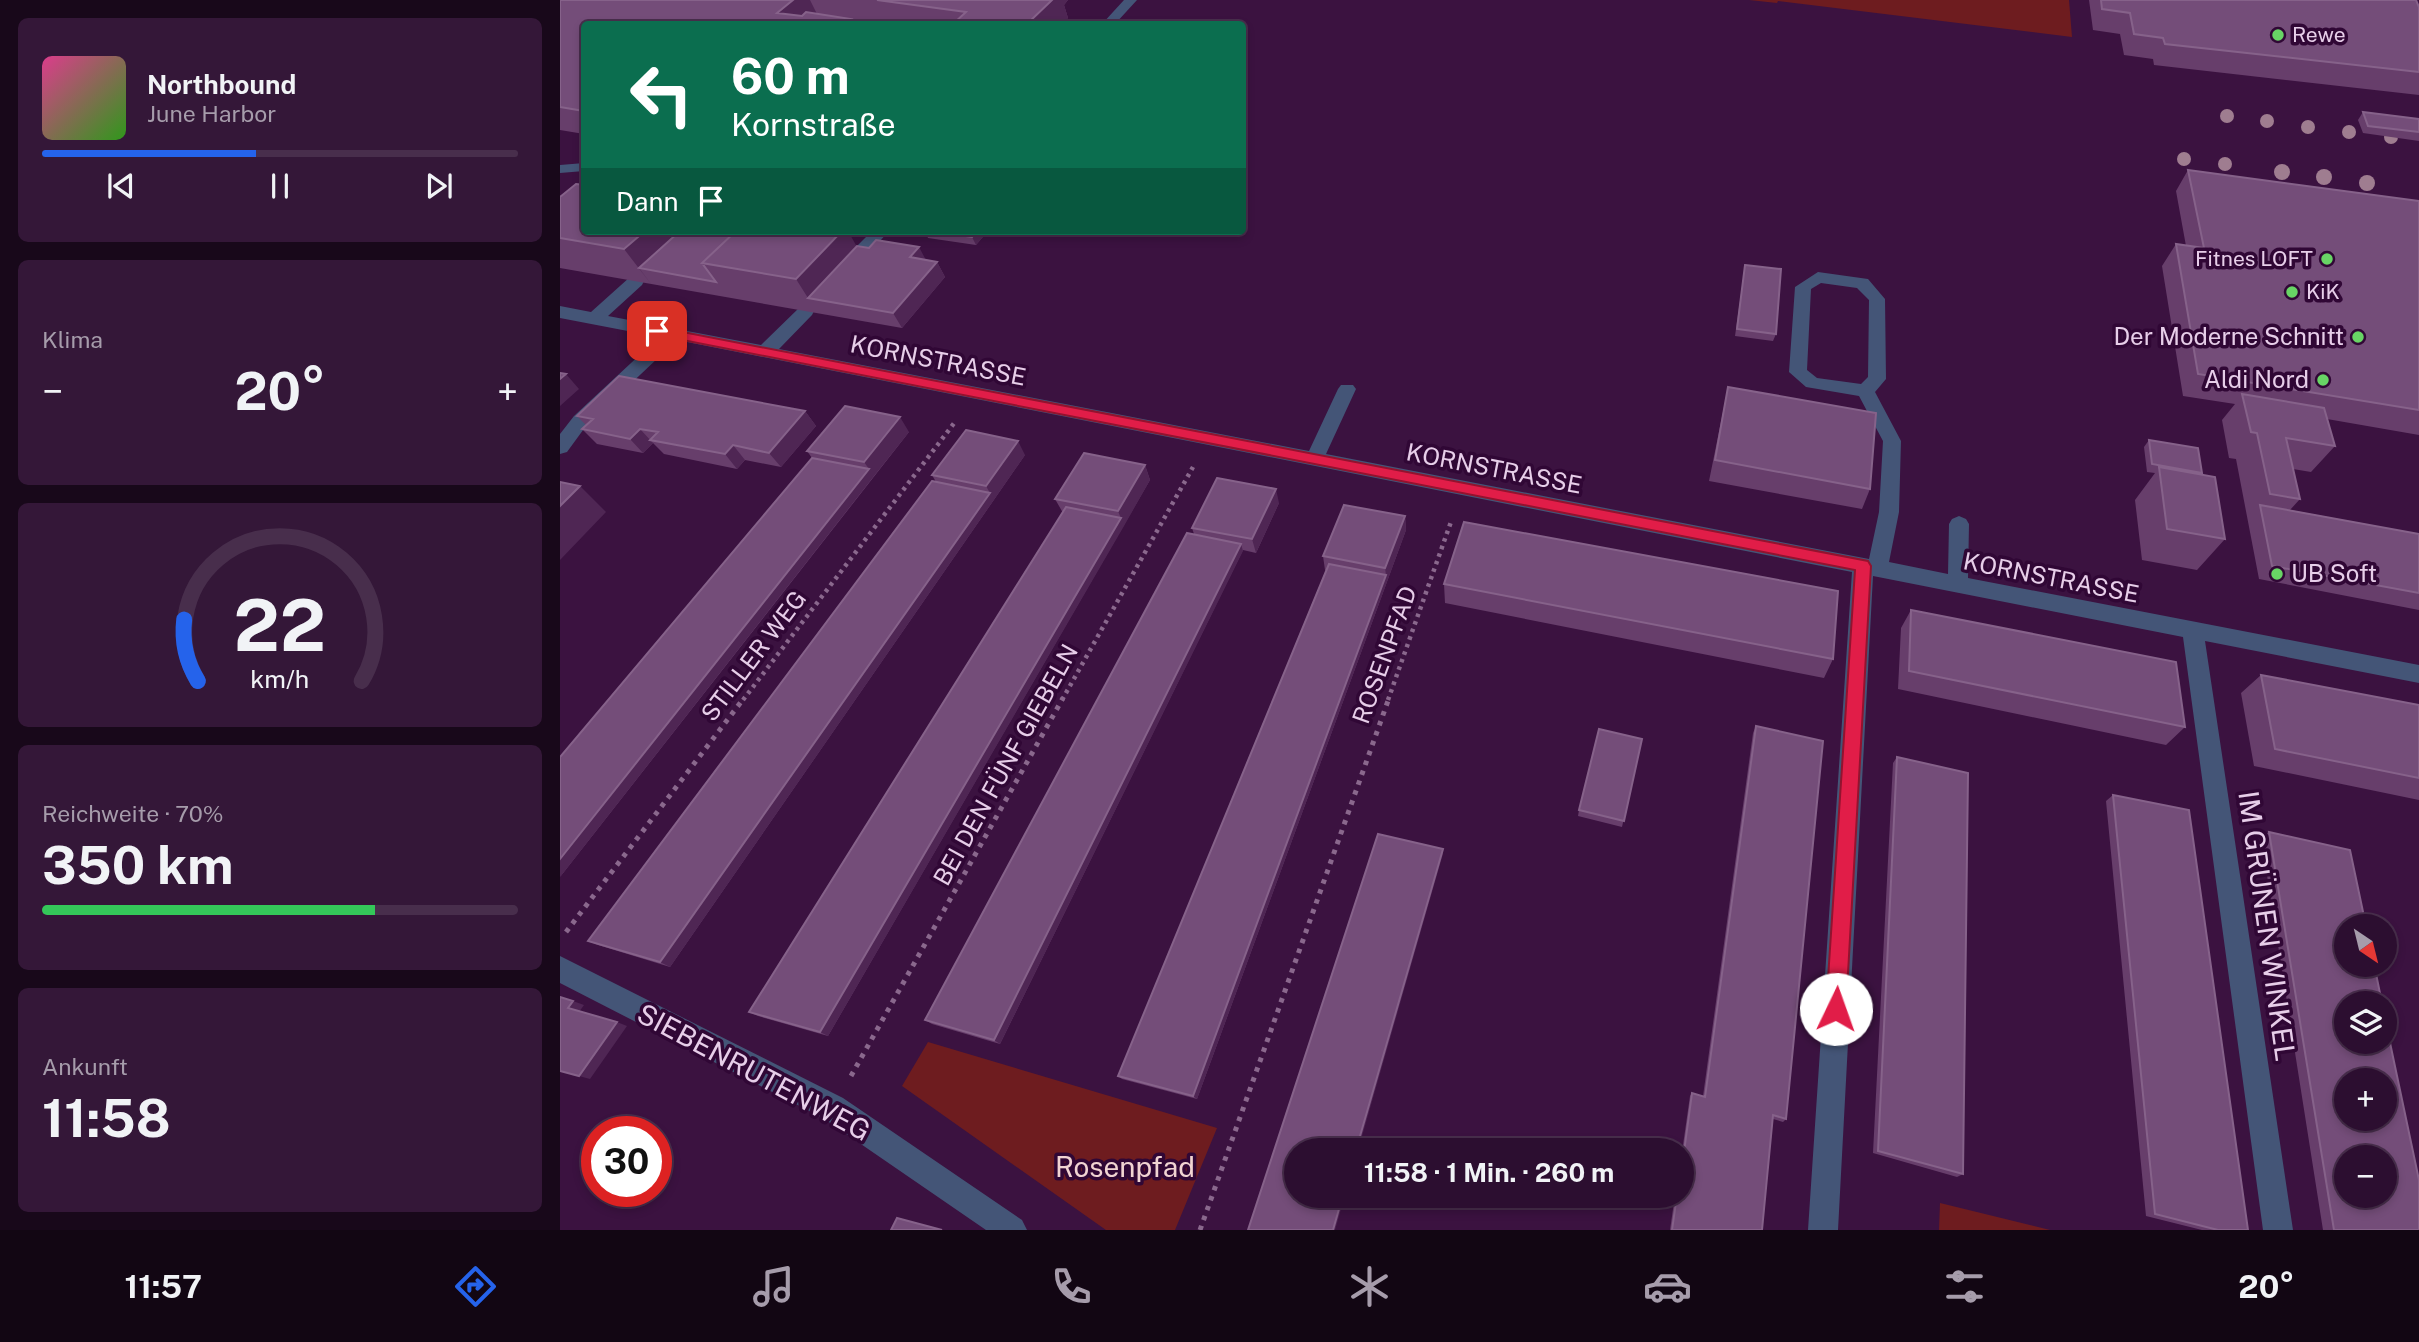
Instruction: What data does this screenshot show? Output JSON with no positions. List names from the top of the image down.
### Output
{
  "streets": {
    "street": ["KORNSTRASSE", "IM GRÜNEN WINKEL", "SIEBENRUTENWEG"],
    "path": ["ROSENPFAD", "STILLER WEG", "BEI DEN FÜNF GIEBELN"]
  },
  "crossings": [
    ["KORNSTRASSE", "ROSENPFAD"],
    ["KORNSTRASSE", "STILLER WEG"],
    ["KORNSTRASSE", "BEI DEN FÜNF GIEBELN"],
    ["KORNSTRASSE", "IM GRÜNEN WINKEL"],
    ["BEI DEN FÜNF GIEBELN", "SIEBENRUTENWEG"]
  ],
  "parks": ["Rosenpfad"],
  "places": [
    "Rewe",
    "Fitnes LOFT",
    "KiK",
    "Der Moderne Schnitt",
    "Aldi Nord",
    "UB Soft"
  ],
  "north": "bottom right",
  "page": {
    "turn": ["60 m", "Kornstraße"],
    "song": ["Northbound", "June Harbor"],
    "then": "Dann",
    "tile": [
      "Klima",
      ["Reichweite · 70%", "350 km"],
      ["Ankunft", "11:58"]
    ],
    "heat": ["−", "20°", "+"],
    "map_buttons": ["+", "−"],
    "limit": "30",
    "trip": "11:58 · 1 Min. · 260 m",
    "tabs": ["11:57", "20°"],
    "gauge": ["22", "km/h"]
  }
}
